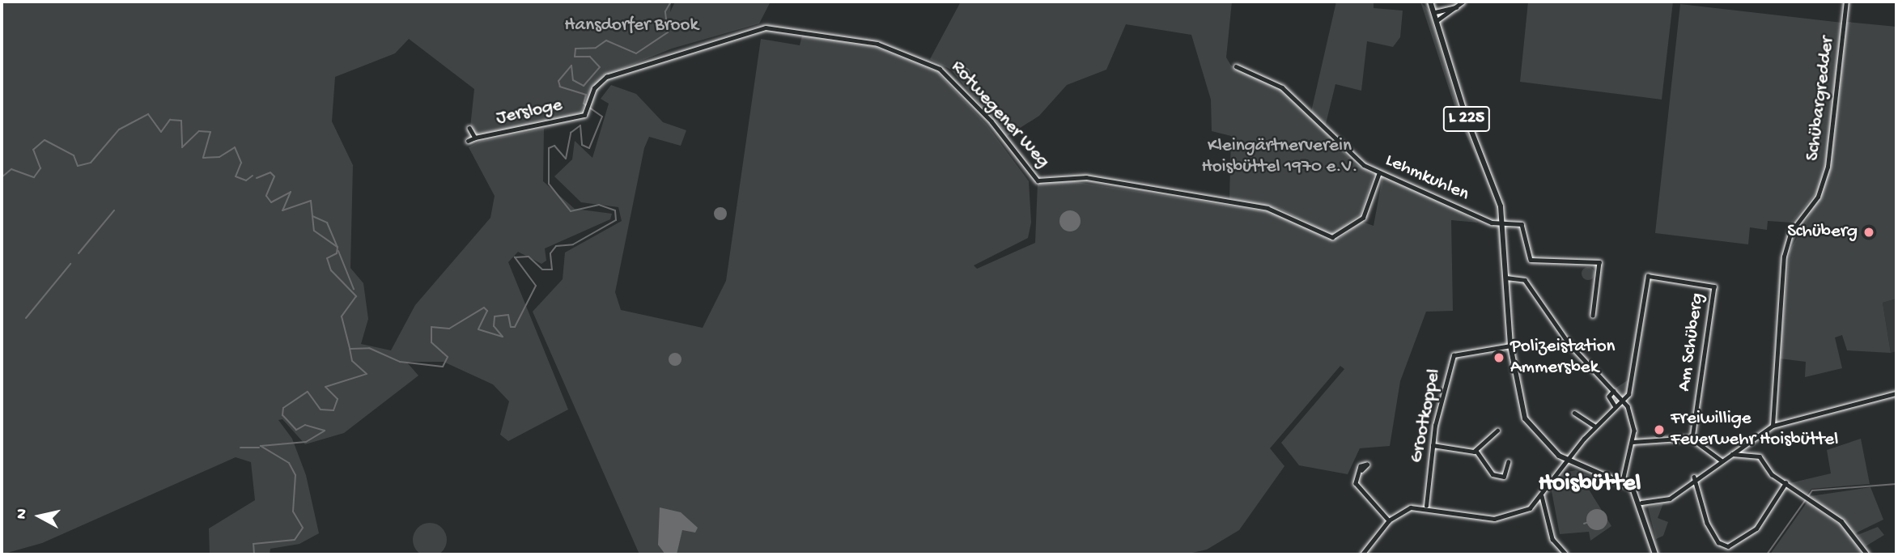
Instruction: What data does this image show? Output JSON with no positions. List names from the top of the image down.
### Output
{
  "streets": {
    "main road": ["L 225"],
    "street": [
      "Schübargredder",
      "Jersloge",
      "Rotwegener Weg",
      "Lehmkuhlen",
      "Am Schüberg",
      "Grootkoppel"
    ]
  },
  "crossings": [
    ["Jersloge", "Rotwegener Weg"],
    ["Rotwegener Weg", "Lehmkuhlen"],
    ["L 225", "Lehmkuhlen"],
    ["L 225", "Grootkoppel"]
  ],
  "districts": ["Hoisbüttel"],
  "parks": ["Hansdorfer Brook", "Kleingärtnerverein Hoisbüttel 1970 e.V."],
  "places": ["Schüberg", "Polizeistation Ammersbek", "Freiwillige Feuerwehr Hoisbüttel"],
  "north": "left"
}
